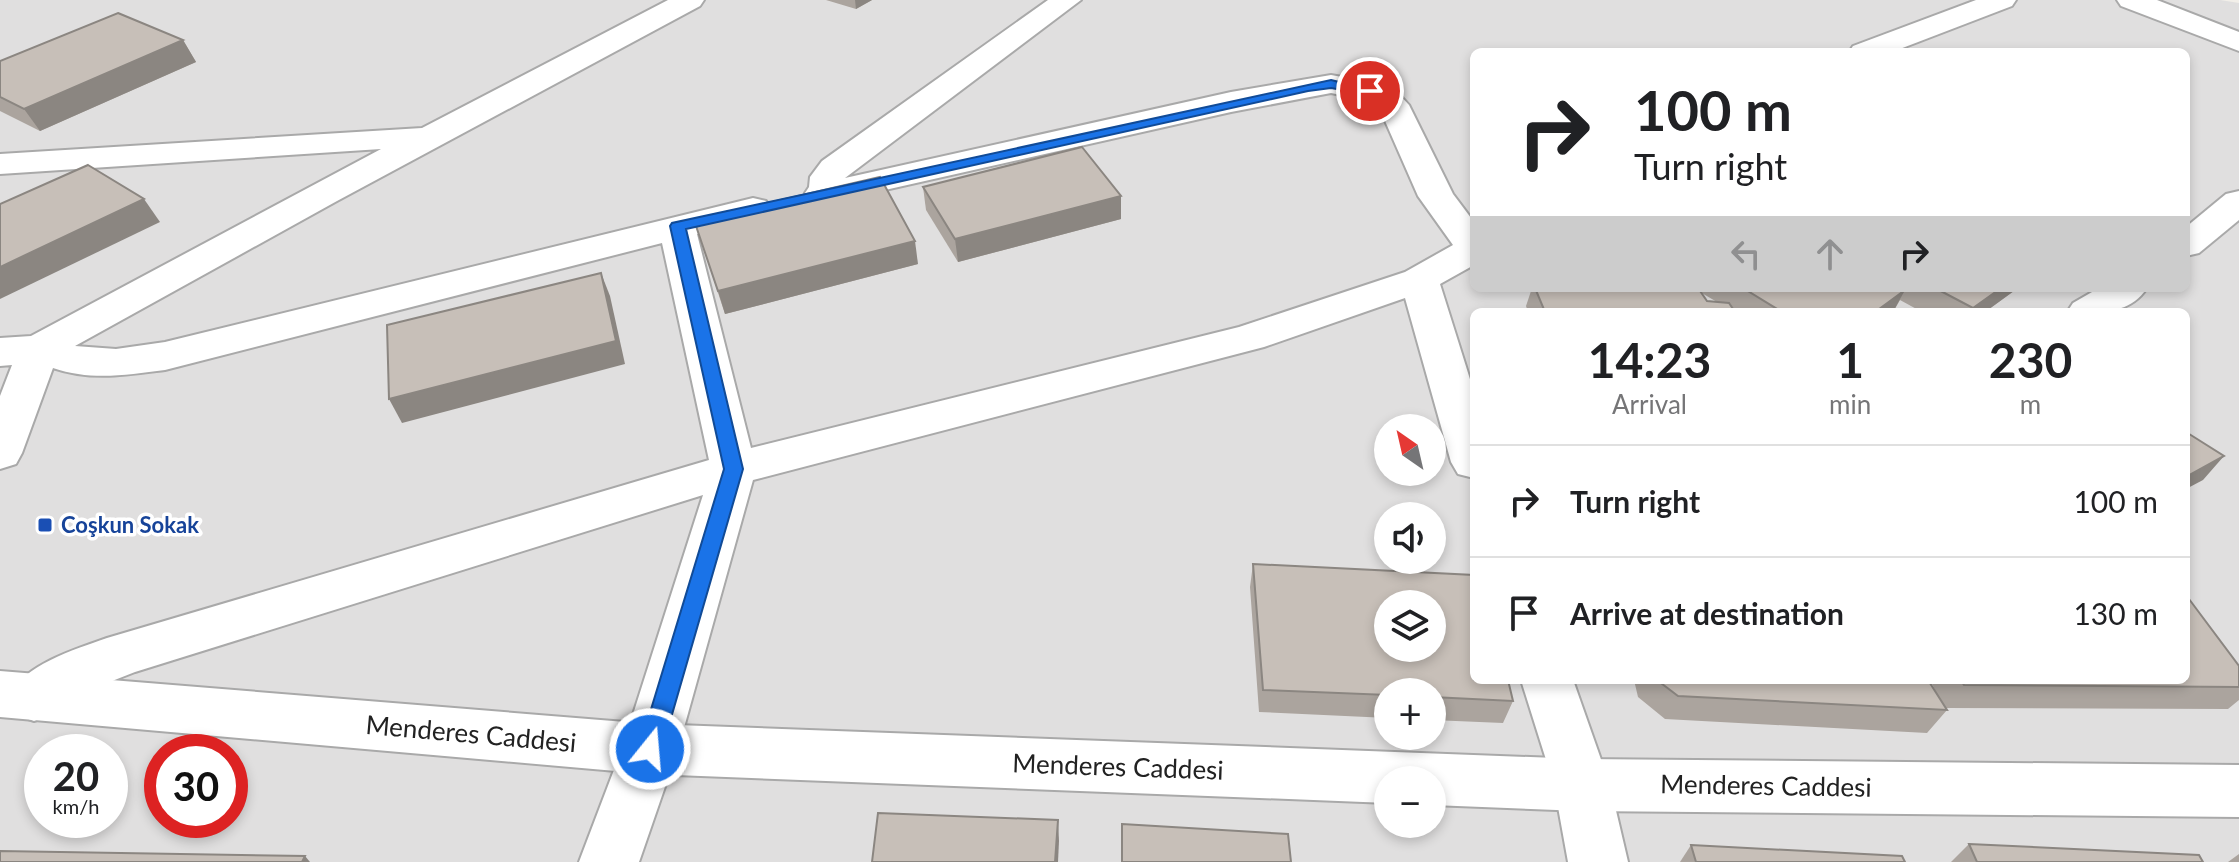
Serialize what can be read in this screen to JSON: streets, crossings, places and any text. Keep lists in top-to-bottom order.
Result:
{
  "streets": {
    "street": ["Menderes Caddesi"]
  },
  "places": {
    "transit": ["Coşkun Sokak"]
  },
  "north": "top left",
  "page": {
    "turn": ["100 m", "Turn right"],
    "eta": [
      "14:23",
      "Arrival",
      "1",
      "min",
      "230",
      "m"
    ],
    "map_buttons": ["+", "−"],
    "list": [
      {
        "name": "Turn right",
        "value": "100 m"
      },
      {
        "name": "Arrive at destination",
        "value": "130 m"
      }
    ],
    "speed": "20 km/h",
    "limit": "30"
  }
}
